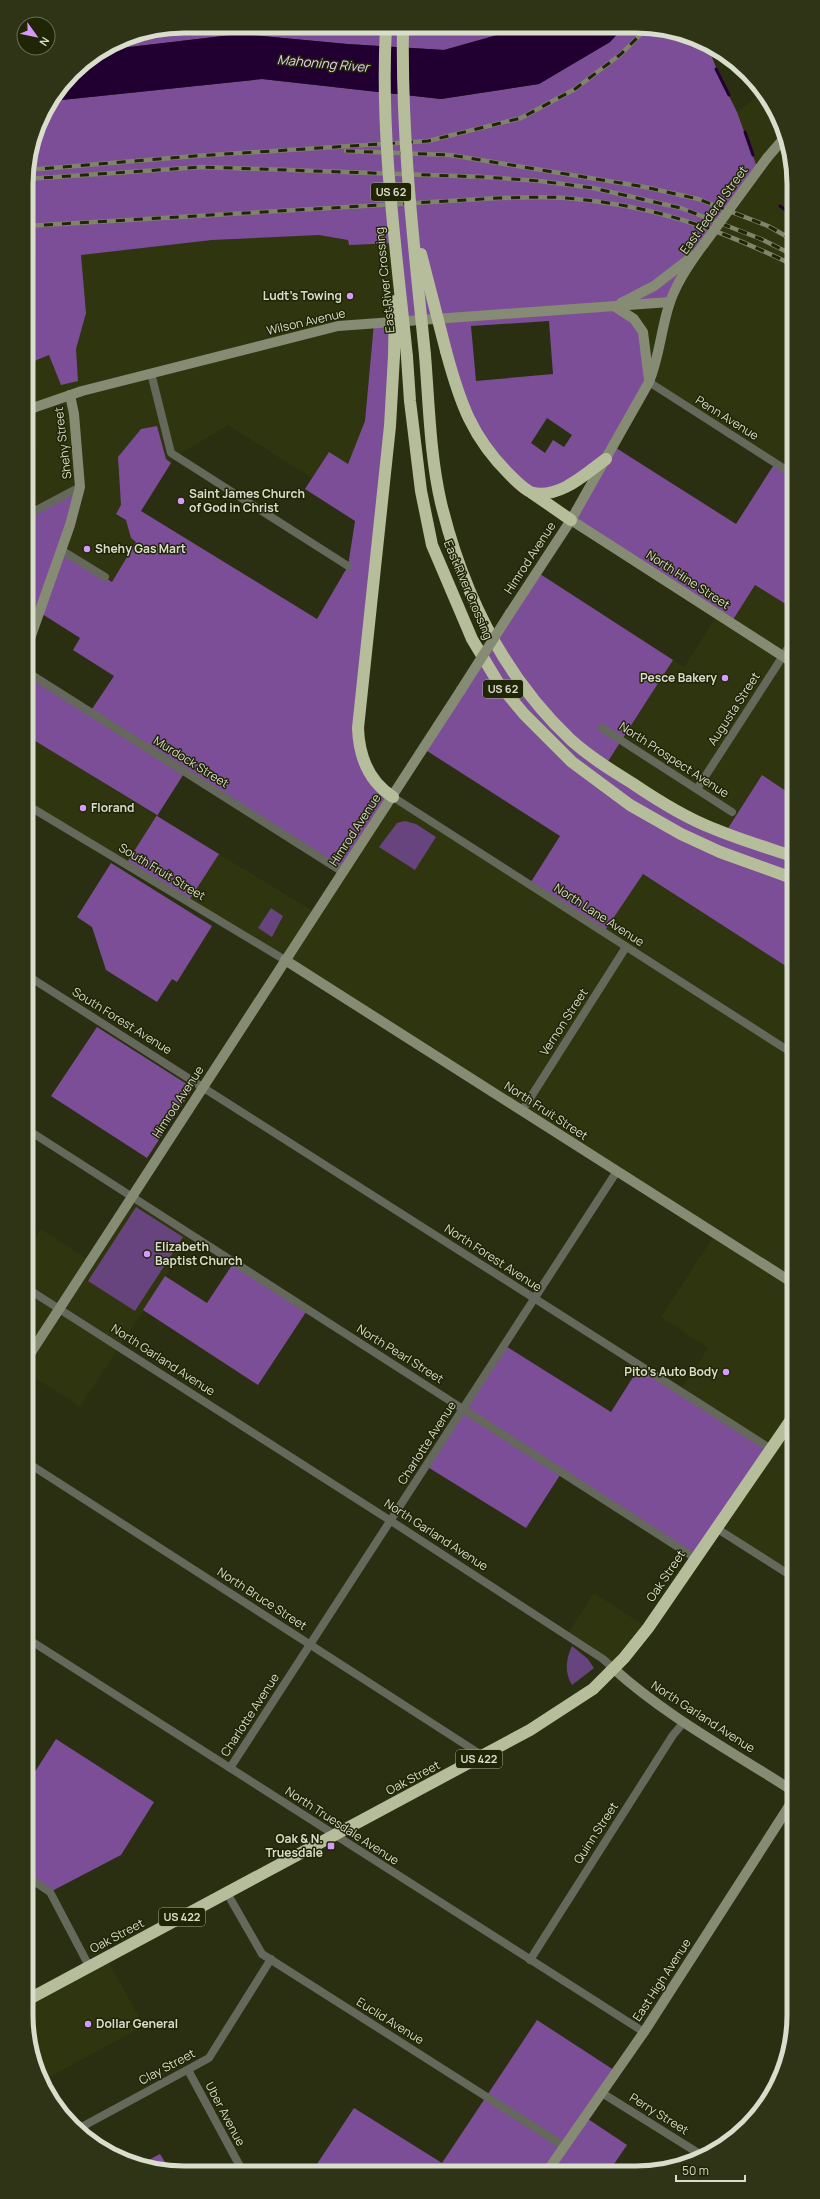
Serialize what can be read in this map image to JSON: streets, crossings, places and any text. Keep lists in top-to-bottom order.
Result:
{
  "streets": {
    "highway": [
      "US 62",
      "East River Crossing",
      "Oak Street",
      "US 422"
    ],
    "main road": [
      "East Federal Street",
      "Wilson Avenue",
      "Shehy Street",
      "Himrod Avenue",
      "North Hine Street",
      "North Fruit Street",
      "North Garland Avenue",
      "East High Avenue"
    ],
    "street": [
      "Penn Avenue",
      "Augusta Street",
      "North Prospect Avenue",
      "Murdock Street",
      "South Fruit Street",
      "North Lane Avenue",
      "South Forest Avenue",
      "Vernon Street",
      "North Forest Avenue",
      "North Pearl Street",
      "Charlotte Avenue",
      "North Bruce Street",
      "North Truesdale Avenue",
      "Quinn Street",
      "Euclid Avenue",
      "Clay Street",
      "Uber Avenue",
      "Perry Street"
    ]
  },
  "crossings": [
    ["East Federal Street", "Wilson Avenue"],
    ["East Federal Street", "Himrod Avenue"],
    ["Wilson Avenue", "Shehy Street"],
    ["Wilson Avenue", "Himrod Avenue"],
    ["Penn Avenue", "Himrod Avenue"],
    ["Himrod Avenue", "North Hine Street"],
    ["Himrod Avenue", "Murdock Street"],
    ["Himrod Avenue", "South Fruit Street"],
    ["Himrod Avenue", "North Lane Avenue"],
    ["Himrod Avenue", "South Forest Avenue"],
    ["Himrod Avenue", "North Fruit Street"],
    ["Himrod Avenue", "North Forest Avenue"],
    ["Himrod Avenue", "North Pearl Street"],
    ["Himrod Avenue", "North Garland Avenue"],
    ["North Hine Street", "Augusta Street"],
    ["Augusta Street", "North Prospect Avenue"],
    ["South Fruit Street", "North Fruit Street"],
    ["North Lane Avenue", "Vernon Street"],
    ["South Forest Avenue", "North Forest Avenue"],
    ["Vernon Street", "North Fruit Street"],
    ["North Fruit Street", "Charlotte Avenue"],
    ["North Forest Avenue", "Charlotte Avenue"],
    ["North Forest Avenue", "Oak Street"],
    ["North Pearl Street", "Charlotte Avenue"],
    ["North Pearl Street", "Oak Street"],
    ["North Garland Avenue", "Charlotte Avenue"],
    ["North Garland Avenue", "Oak Street"],
    ["North Garland Avenue", "Quinn Street"],
    ["Charlotte Avenue", "North Bruce Street"],
    ["Charlotte Avenue", "North Truesdale Avenue"],
    ["Oak Street", "North Bruce Street"],
    ["Oak Street", "North Truesdale Avenue"],
    ["Oak Street", "Euclid Avenue"],
    ["North Truesdale Avenue", "Quinn Street"],
    ["North Truesdale Avenue", "East High Avenue"],
    ["East High Avenue", "Euclid Avenue"],
    ["East High Avenue", "Perry Street"],
    ["Euclid Avenue", "Clay Street"],
    ["Clay Street", "Uber Avenue"]
  ],
  "water": ["Mahoning River"],
  "places": {
    "other": [
      "Ludt's Towing",
      "Saint James Church of God in Christ",
      "Shehy Gas Mart",
      "Pesce Bakery",
      "Florand",
      "Elizabeth Baptist Church",
      "Pito's Auto Body",
      "Dollar General"
    ],
    "transit": ["Oak & N. Truesdale"]
  },
  "scale_bar": "50 m",
  "north": "bottom right"
}
